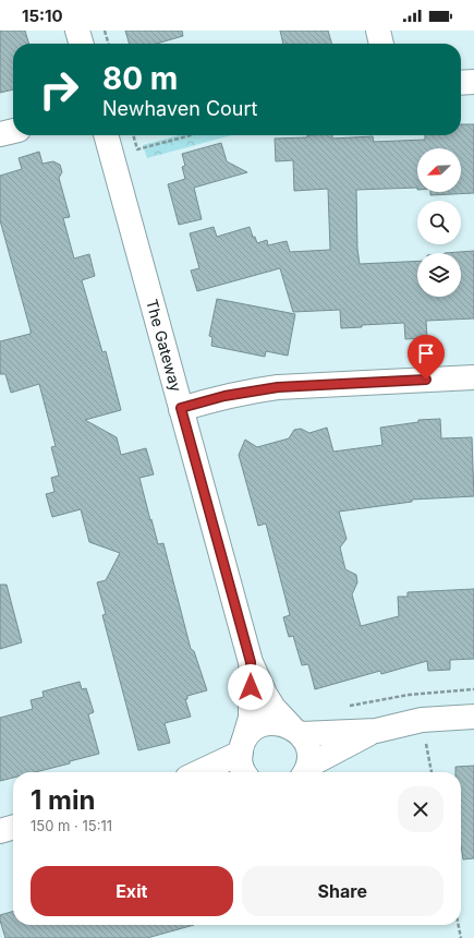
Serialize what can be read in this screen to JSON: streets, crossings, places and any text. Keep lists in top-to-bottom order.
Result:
{
  "streets": {
    "street": ["The Gateway"]
  },
  "north": "bottom left",
  "page": {
    "status": "15:10",
    "turn": ["80 m", "Newhaven Court"],
    "heading": ["1 min", "150 m · 15:11"],
    "buttons": ["Exit", "Share"]
  }
}
